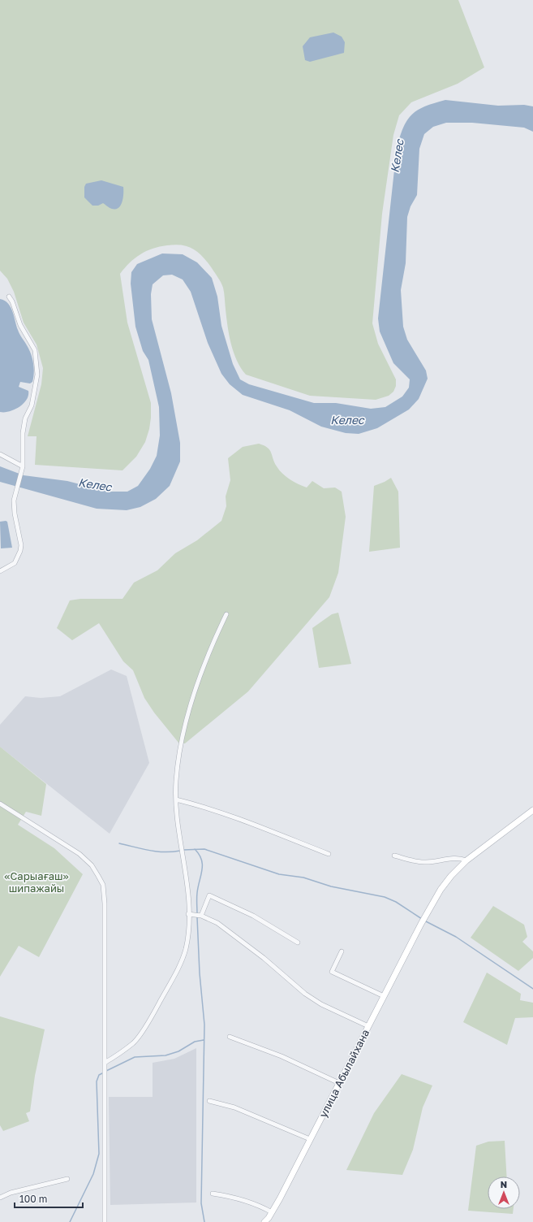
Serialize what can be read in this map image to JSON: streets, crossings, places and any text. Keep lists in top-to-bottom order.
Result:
{
  "streets": {
    "main road": ["улица Абылайхана"]
  },
  "water": ["Келес"],
  "parks": ["«Сарыағаш» шипажайы"],
  "scale_bar": "100 m",
  "north": "top"
}
